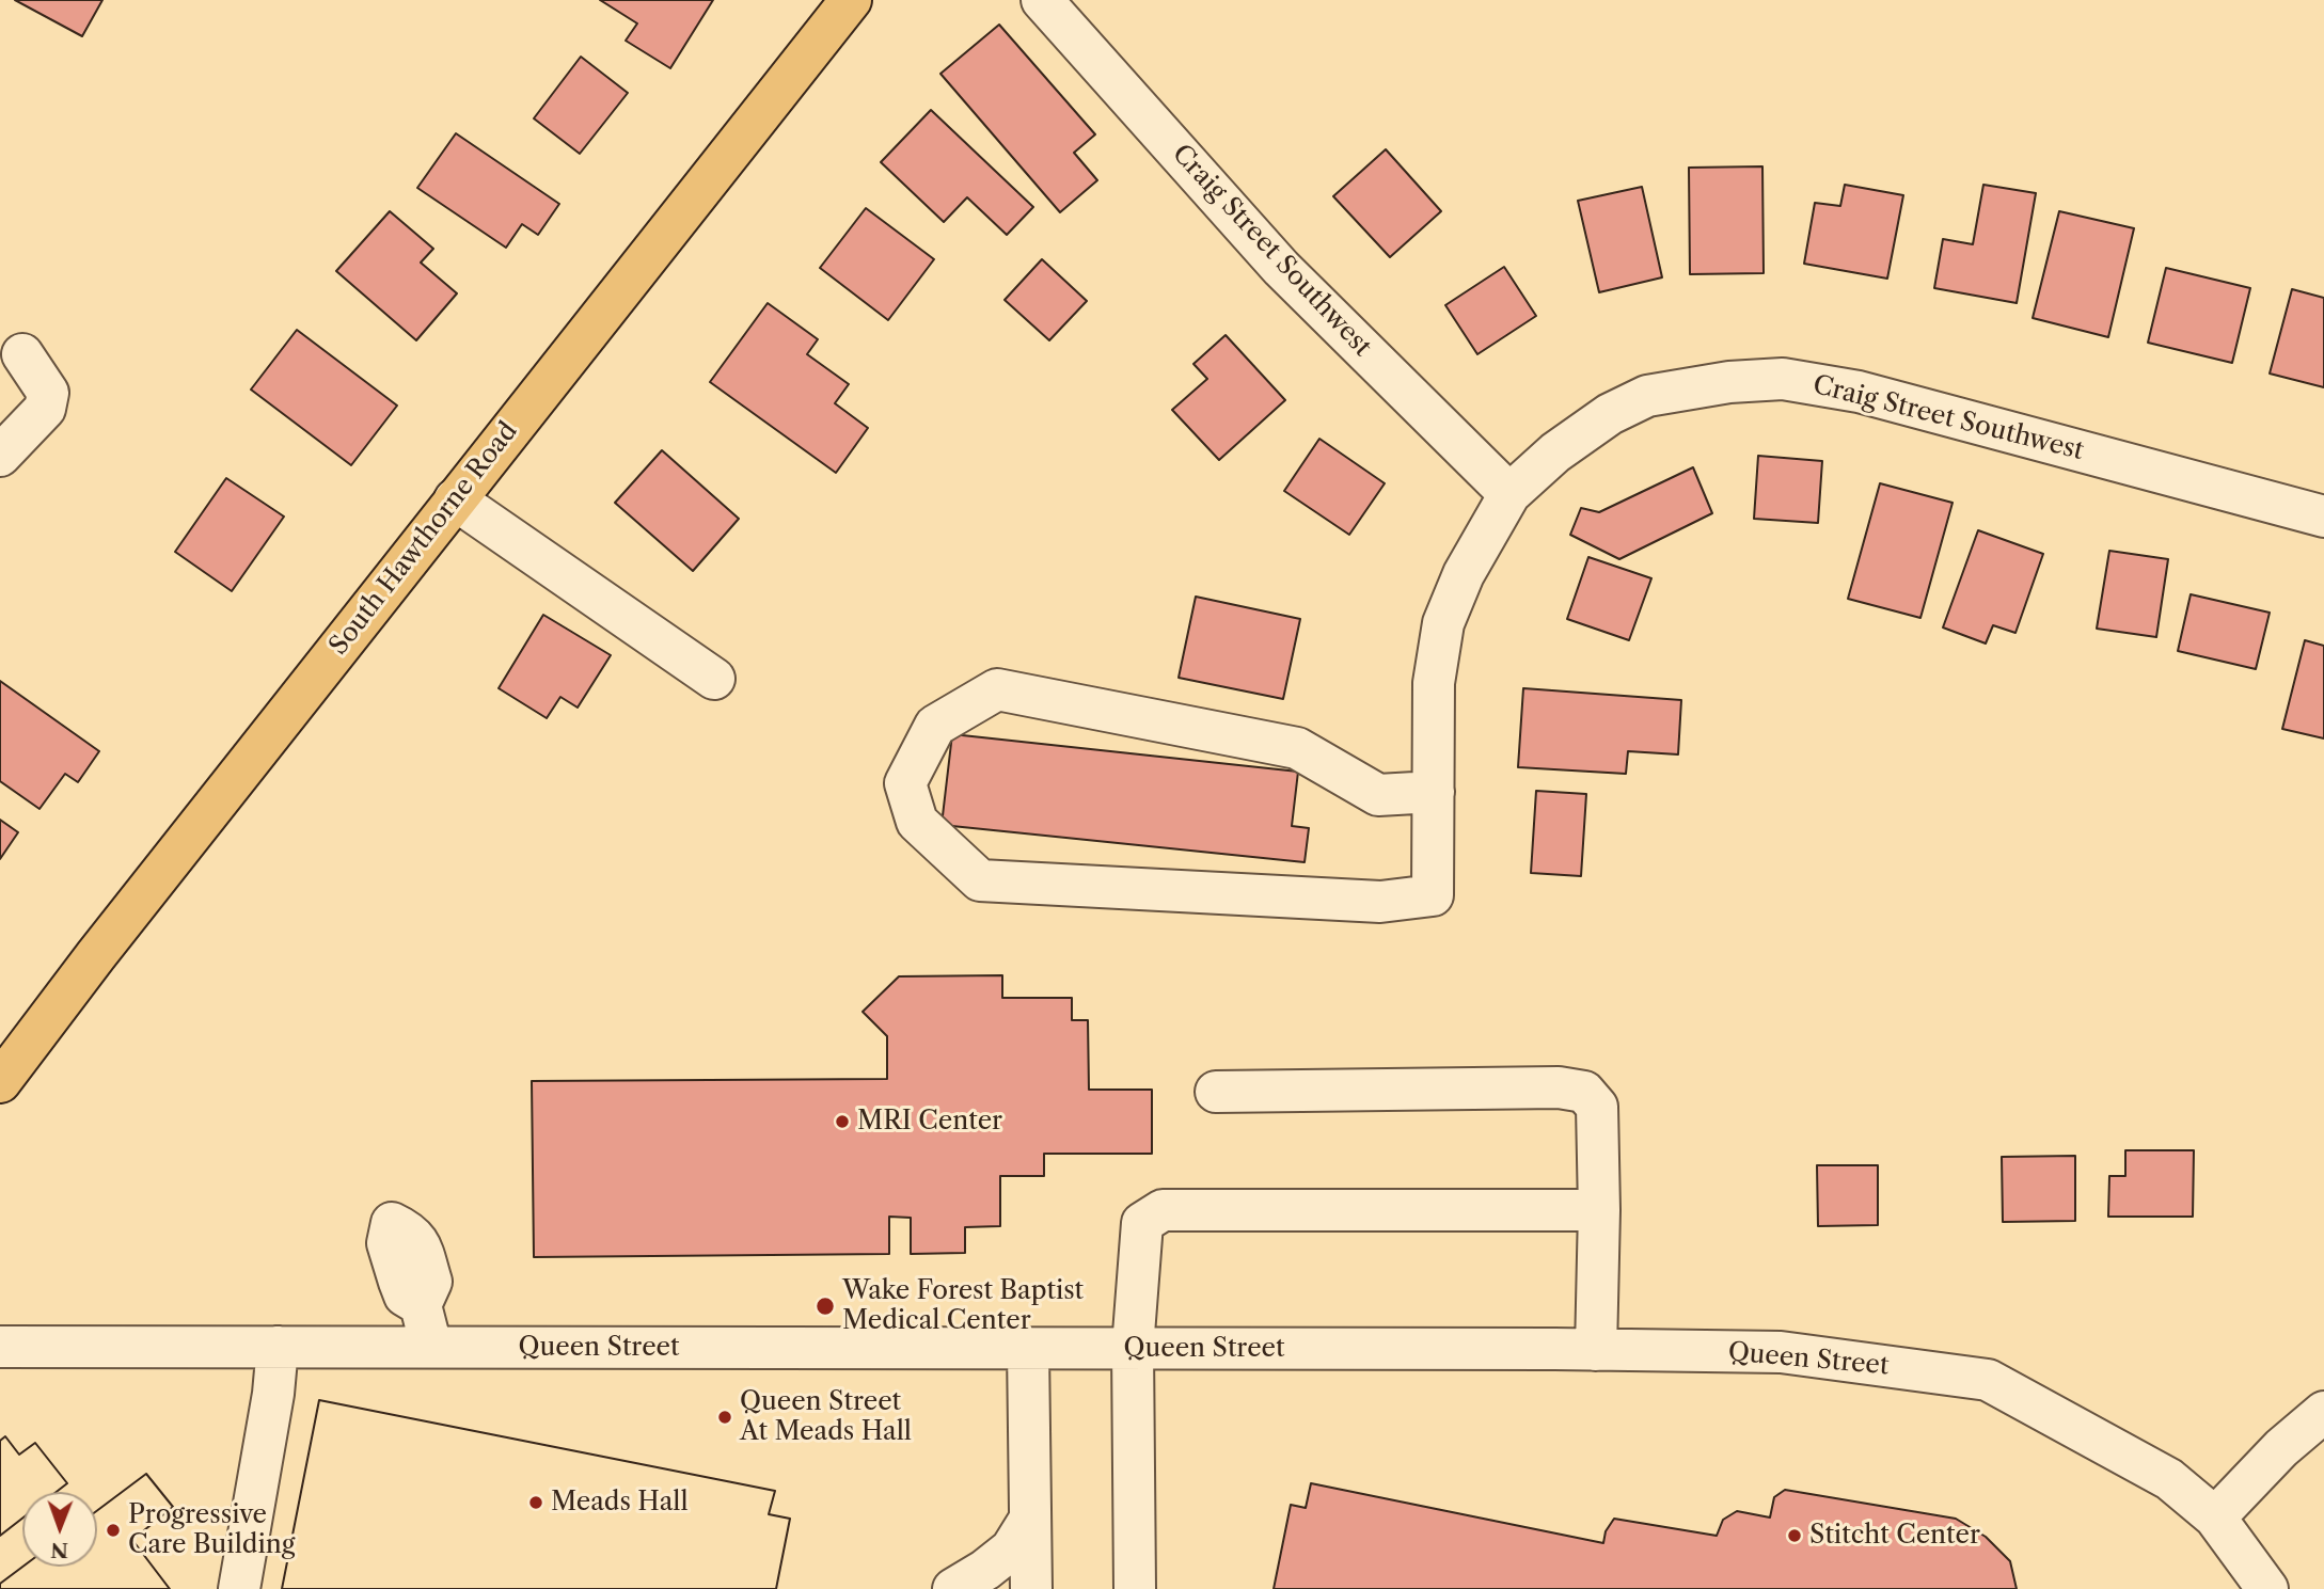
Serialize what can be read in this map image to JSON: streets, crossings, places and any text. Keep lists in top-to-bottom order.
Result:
{
  "streets": {
    "main road": ["South Hawthorne Road"],
    "street": ["Craig Street Southwest", "Queen Street"]
  },
  "places": [
    "MRI Center",
    "Wake Forest Baptist Medical Center",
    "Queen Street At Meads Hall",
    "Meads Hall",
    "Progressive Care Building",
    "Stitcht Center"
  ],
  "north": "bottom"
}
